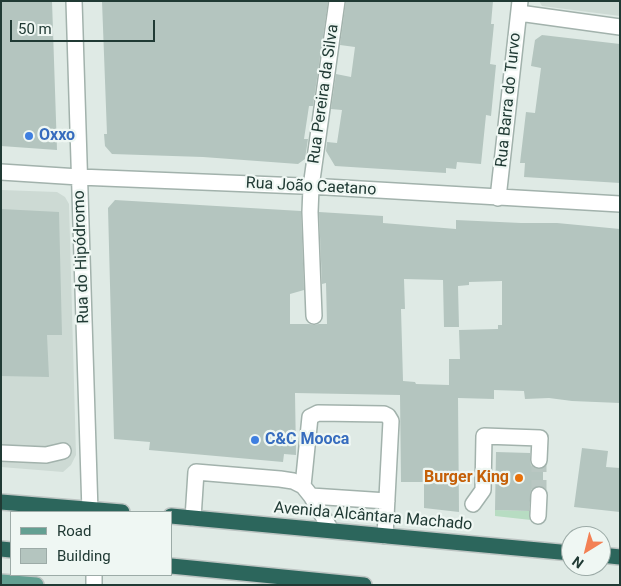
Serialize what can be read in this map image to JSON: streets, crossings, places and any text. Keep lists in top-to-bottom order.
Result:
{
  "streets": {
    "highway": ["Avenida Alcântara Machado"],
    "street": [
      "Rua Pereira da Silva",
      "Rua Barra do Turvo",
      "Rua João Caetano",
      "Rua do Hipódromo"
    ]
  },
  "crossings": [
    ["Rua Pereira da Silva", "Rua João Caetano"],
    ["Rua Barra do Turvo", "Rua João Caetano"],
    ["Rua João Caetano", "Rua do Hipódromo"]
  ],
  "places": ["Oxxo", "C&C Mooca", "Burger King"],
  "legend": ["Road", "Building"],
  "scale_bar": "50 m",
  "north": "bottom left"
}
